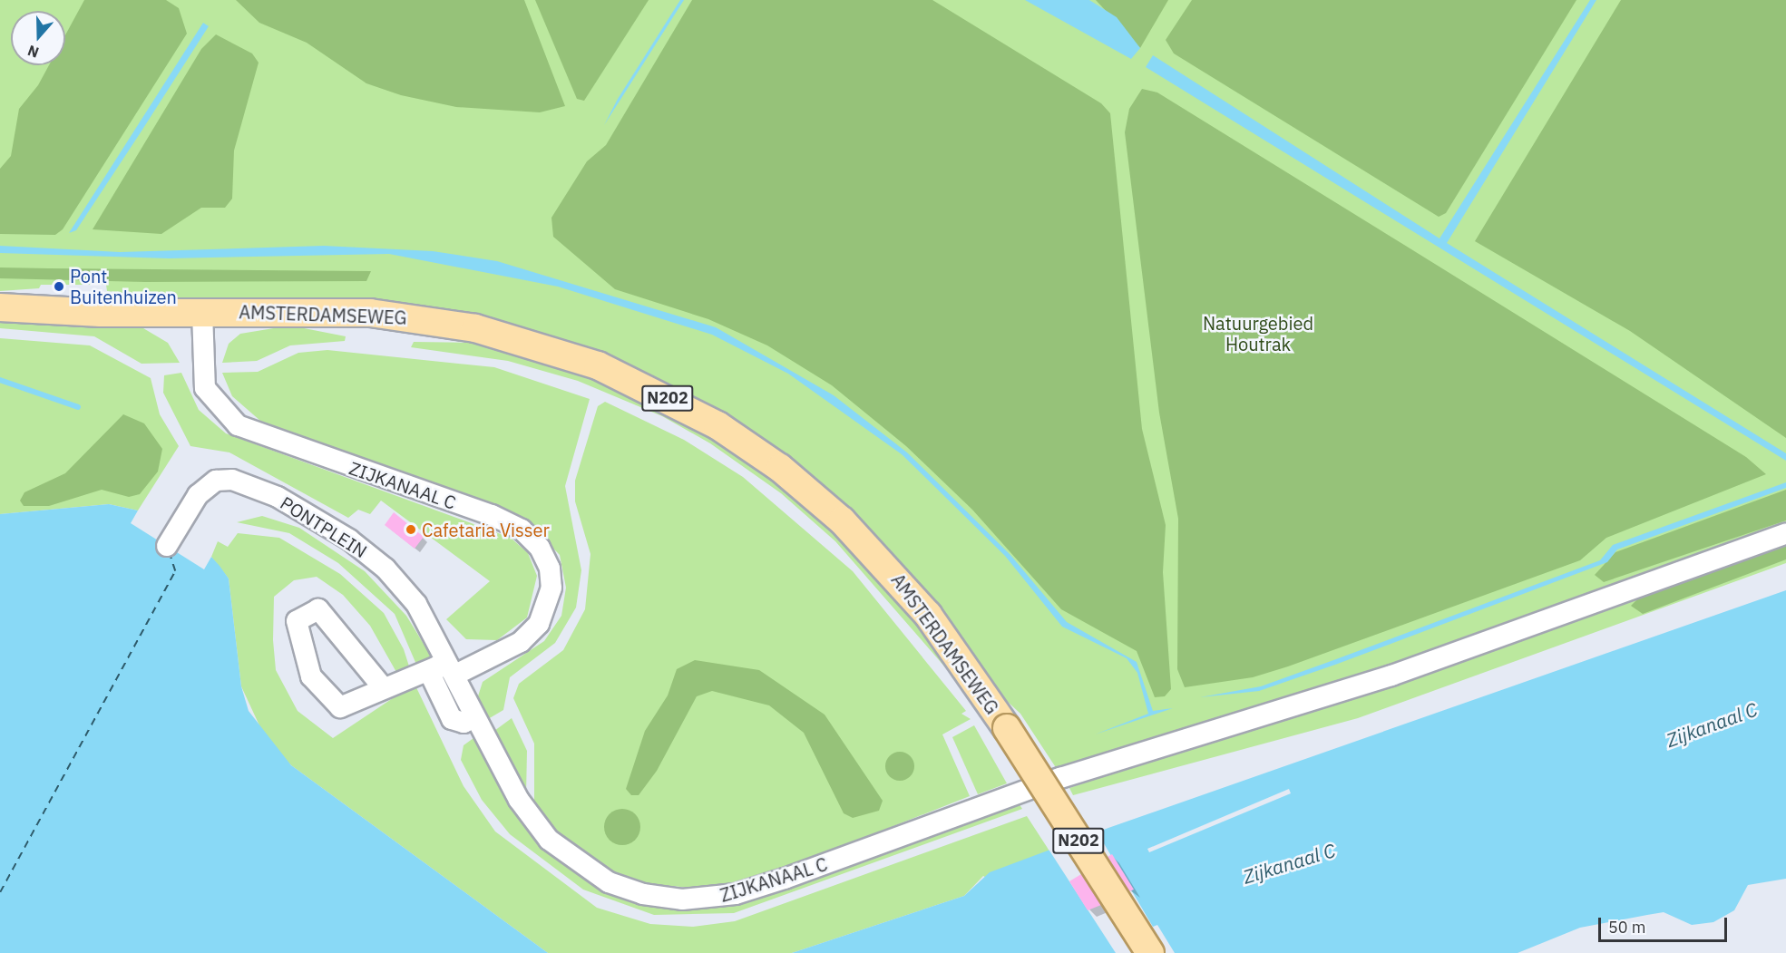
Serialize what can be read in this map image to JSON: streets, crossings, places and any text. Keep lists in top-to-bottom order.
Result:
{
  "streets": {
    "main road": ["AMSTERDAMSEWEG", "N202"],
    "street": ["ZIJKANAAL C", "PONTPLEIN"]
  },
  "crossings": [
    ["AMSTERDAMSEWEG", "N202"],
    ["AMSTERDAMSEWEG", "ZIJKANAAL C"],
    ["N202", "ZIJKANAAL C"],
    ["ZIJKANAAL C", "PONTPLEIN"]
  ],
  "water": ["Zijkanaal C"],
  "parks": ["Natuurgebied Houtrak"],
  "places": ["Pont Buitenhuizen", "Cafetaria Visser"],
  "scale_bar": "50 m",
  "north": "bottom"
}
